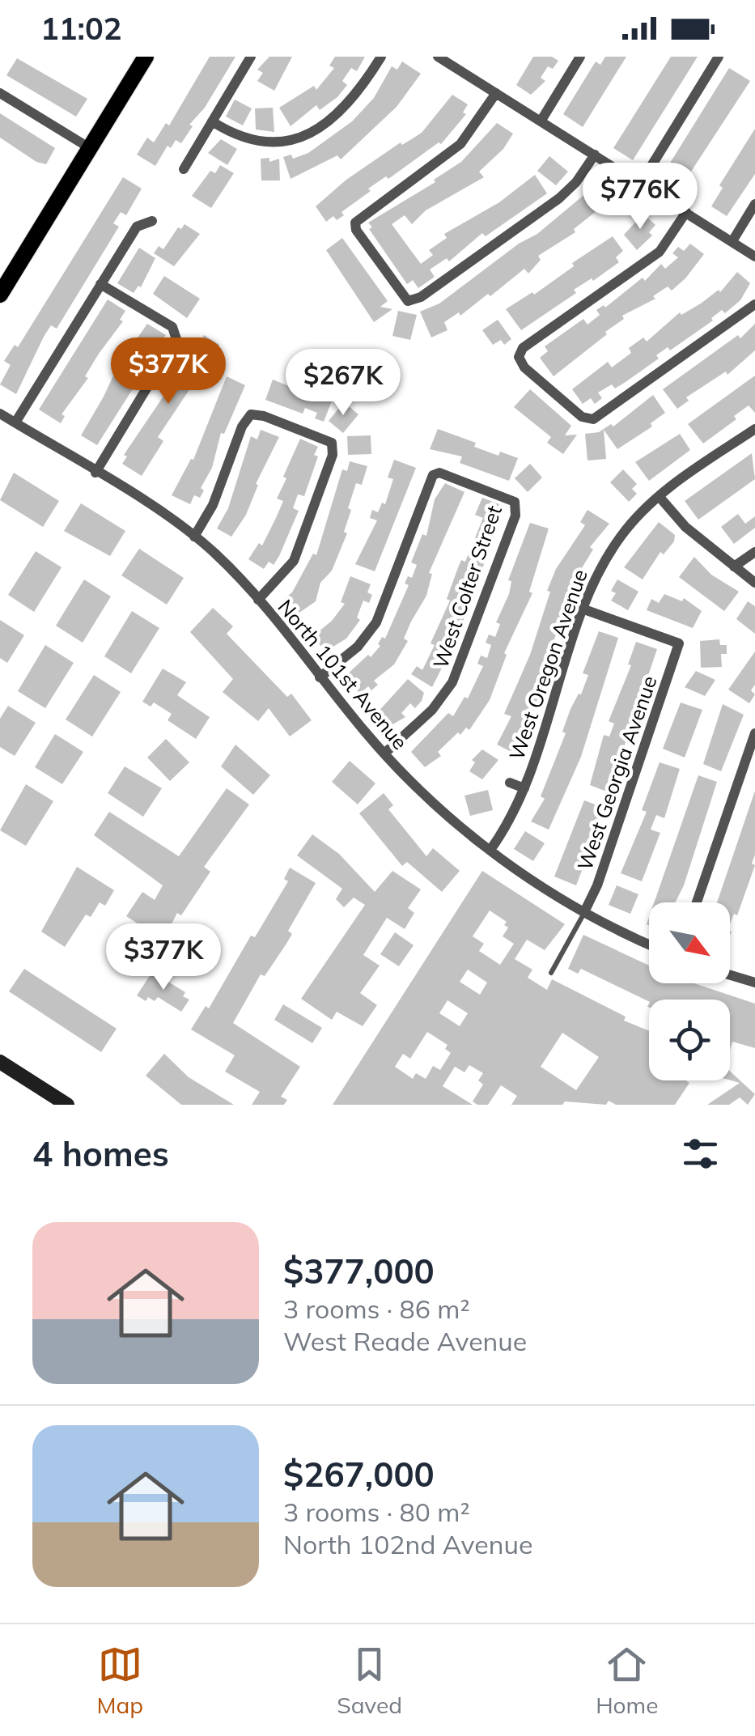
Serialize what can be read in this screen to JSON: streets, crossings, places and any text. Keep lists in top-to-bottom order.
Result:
{
  "streets": {
    "street": [
      "West Colter Street",
      "West Oregon Avenue",
      "North 101st Avenue",
      "West Georgia Avenue"
    ]
  },
  "crossings": [
    ["West Colter Street", "North 101st Avenue"],
    ["West Oregon Avenue", "North 101st Avenue"],
    ["West Oregon Avenue", "West Georgia Avenue"],
    ["North 101st Avenue", "West Georgia Avenue"]
  ],
  "north": "bottom right",
  "page": {
    "status": "11:02",
    "price": [
      "$776K",
      "$377K",
      "$267K",
      "$377K"
    ],
    "heading": "4 homes",
    "list": [
      {
        "name": "$377,000",
        "note": "3 rooms · 86 m² · West Reade Avenue"
      },
      {
        "name": "$267,000",
        "note": "3 rooms · 80 m² · North 102nd Avenue"
      }
    ],
    "tabs": ["Map", "Saved", "Home"]
  }
}
